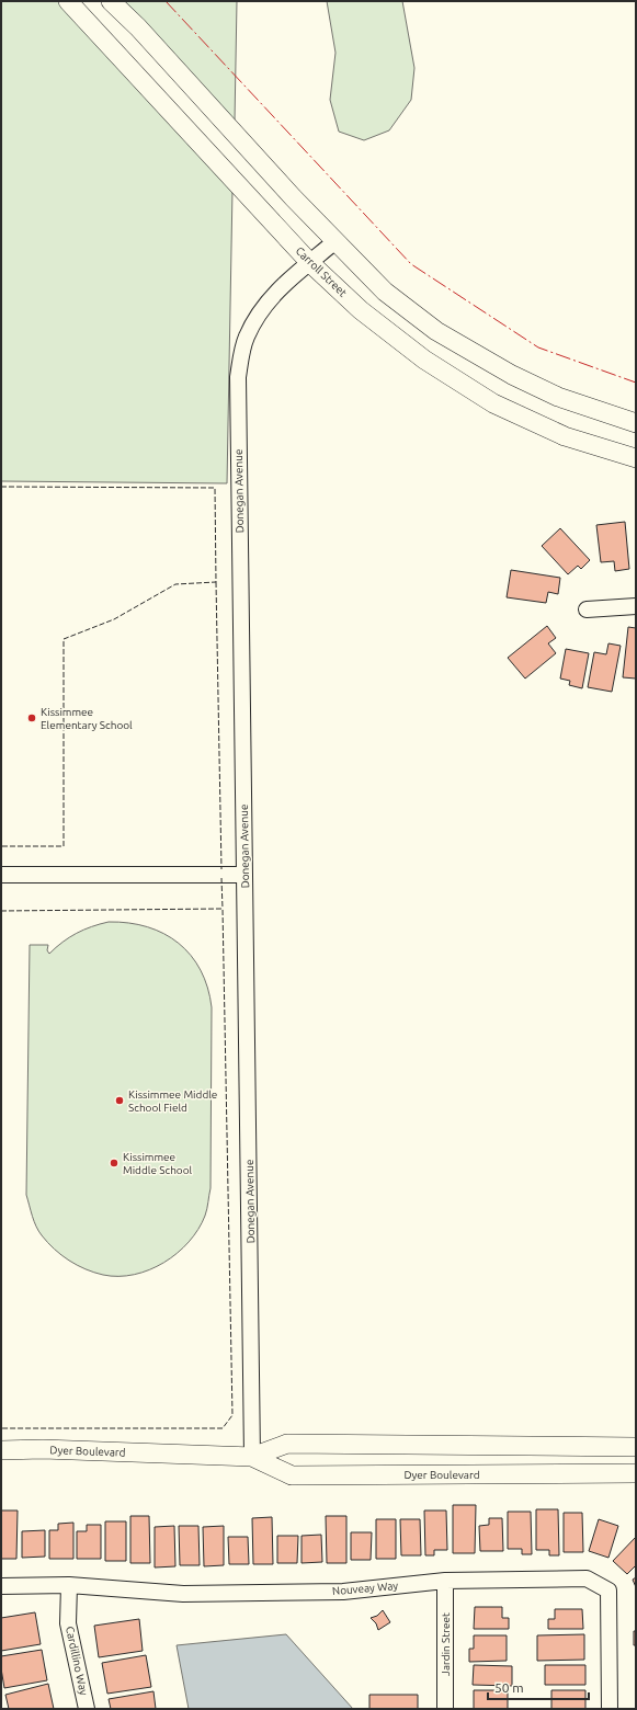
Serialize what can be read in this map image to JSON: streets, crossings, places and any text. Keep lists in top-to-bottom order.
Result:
{
  "streets": {
    "main road": ["Carroll Street", "Dyer Boulevard"],
    "street": [
      "Donegan Avenue",
      "Nouveay Way",
      "Jardin Street",
      "Cardillino Way"
    ]
  },
  "crossings": [
    ["Carroll Street", "Donegan Avenue"],
    ["Donegan Avenue", "Dyer Boulevard"],
    ["Nouveay Way", "Jardin Street"],
    ["Nouveay Way", "Cardillino Way"]
  ],
  "places": ["Kissimmee Elementary School", "Kissimmee Middle School Field", "Kissimmee Middle School"],
  "scale_bar": "50 m"
}
